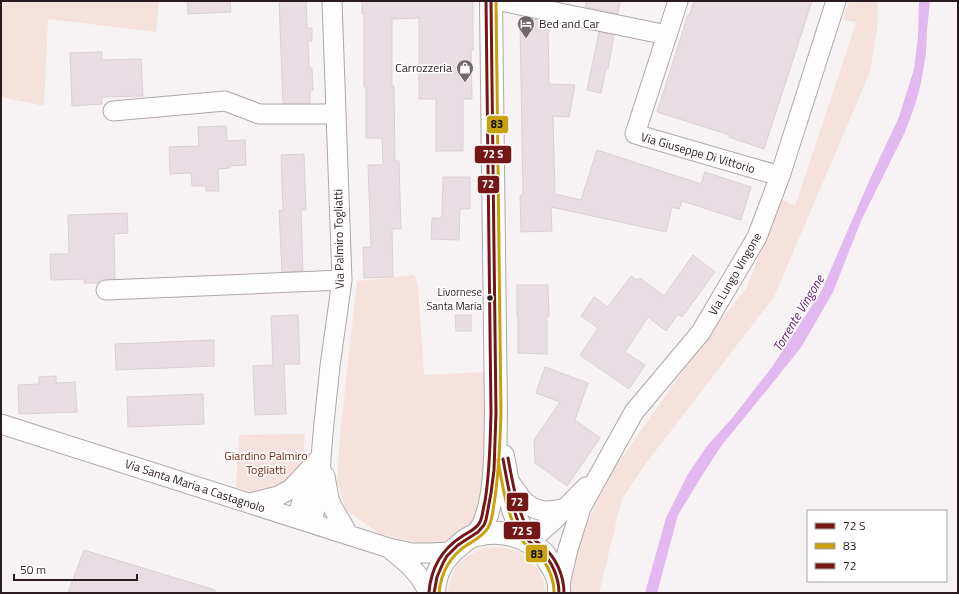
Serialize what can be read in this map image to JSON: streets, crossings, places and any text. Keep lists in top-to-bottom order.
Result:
{
  "streets": {
    "street": [
      "Via Giuseppe Di Vittorio",
      "Via Palmiro Togliatti",
      "Via Lungo Vingone",
      "Via Santa Maria a Castagnolo"
    ]
  },
  "crossings": [
    ["Via Giuseppe Di Vittorio", "Via Lungo Vingone"],
    ["Via Palmiro Togliatti", "Via Santa Maria a Castagnolo"]
  ],
  "water": ["Torrente Vingone"],
  "parks": ["Giardino Palmiro Togliatti"],
  "places": {
    "hotel": ["Bed and Car"],
    "shop": ["Carrozzeria"],
    "other": ["Livornese Santa Maria"]
  },
  "lines": ["transit line 83", "transit line 72"],
  "legend": ["72 S", "83", "72"],
  "scale_bar": "50 m"
}
